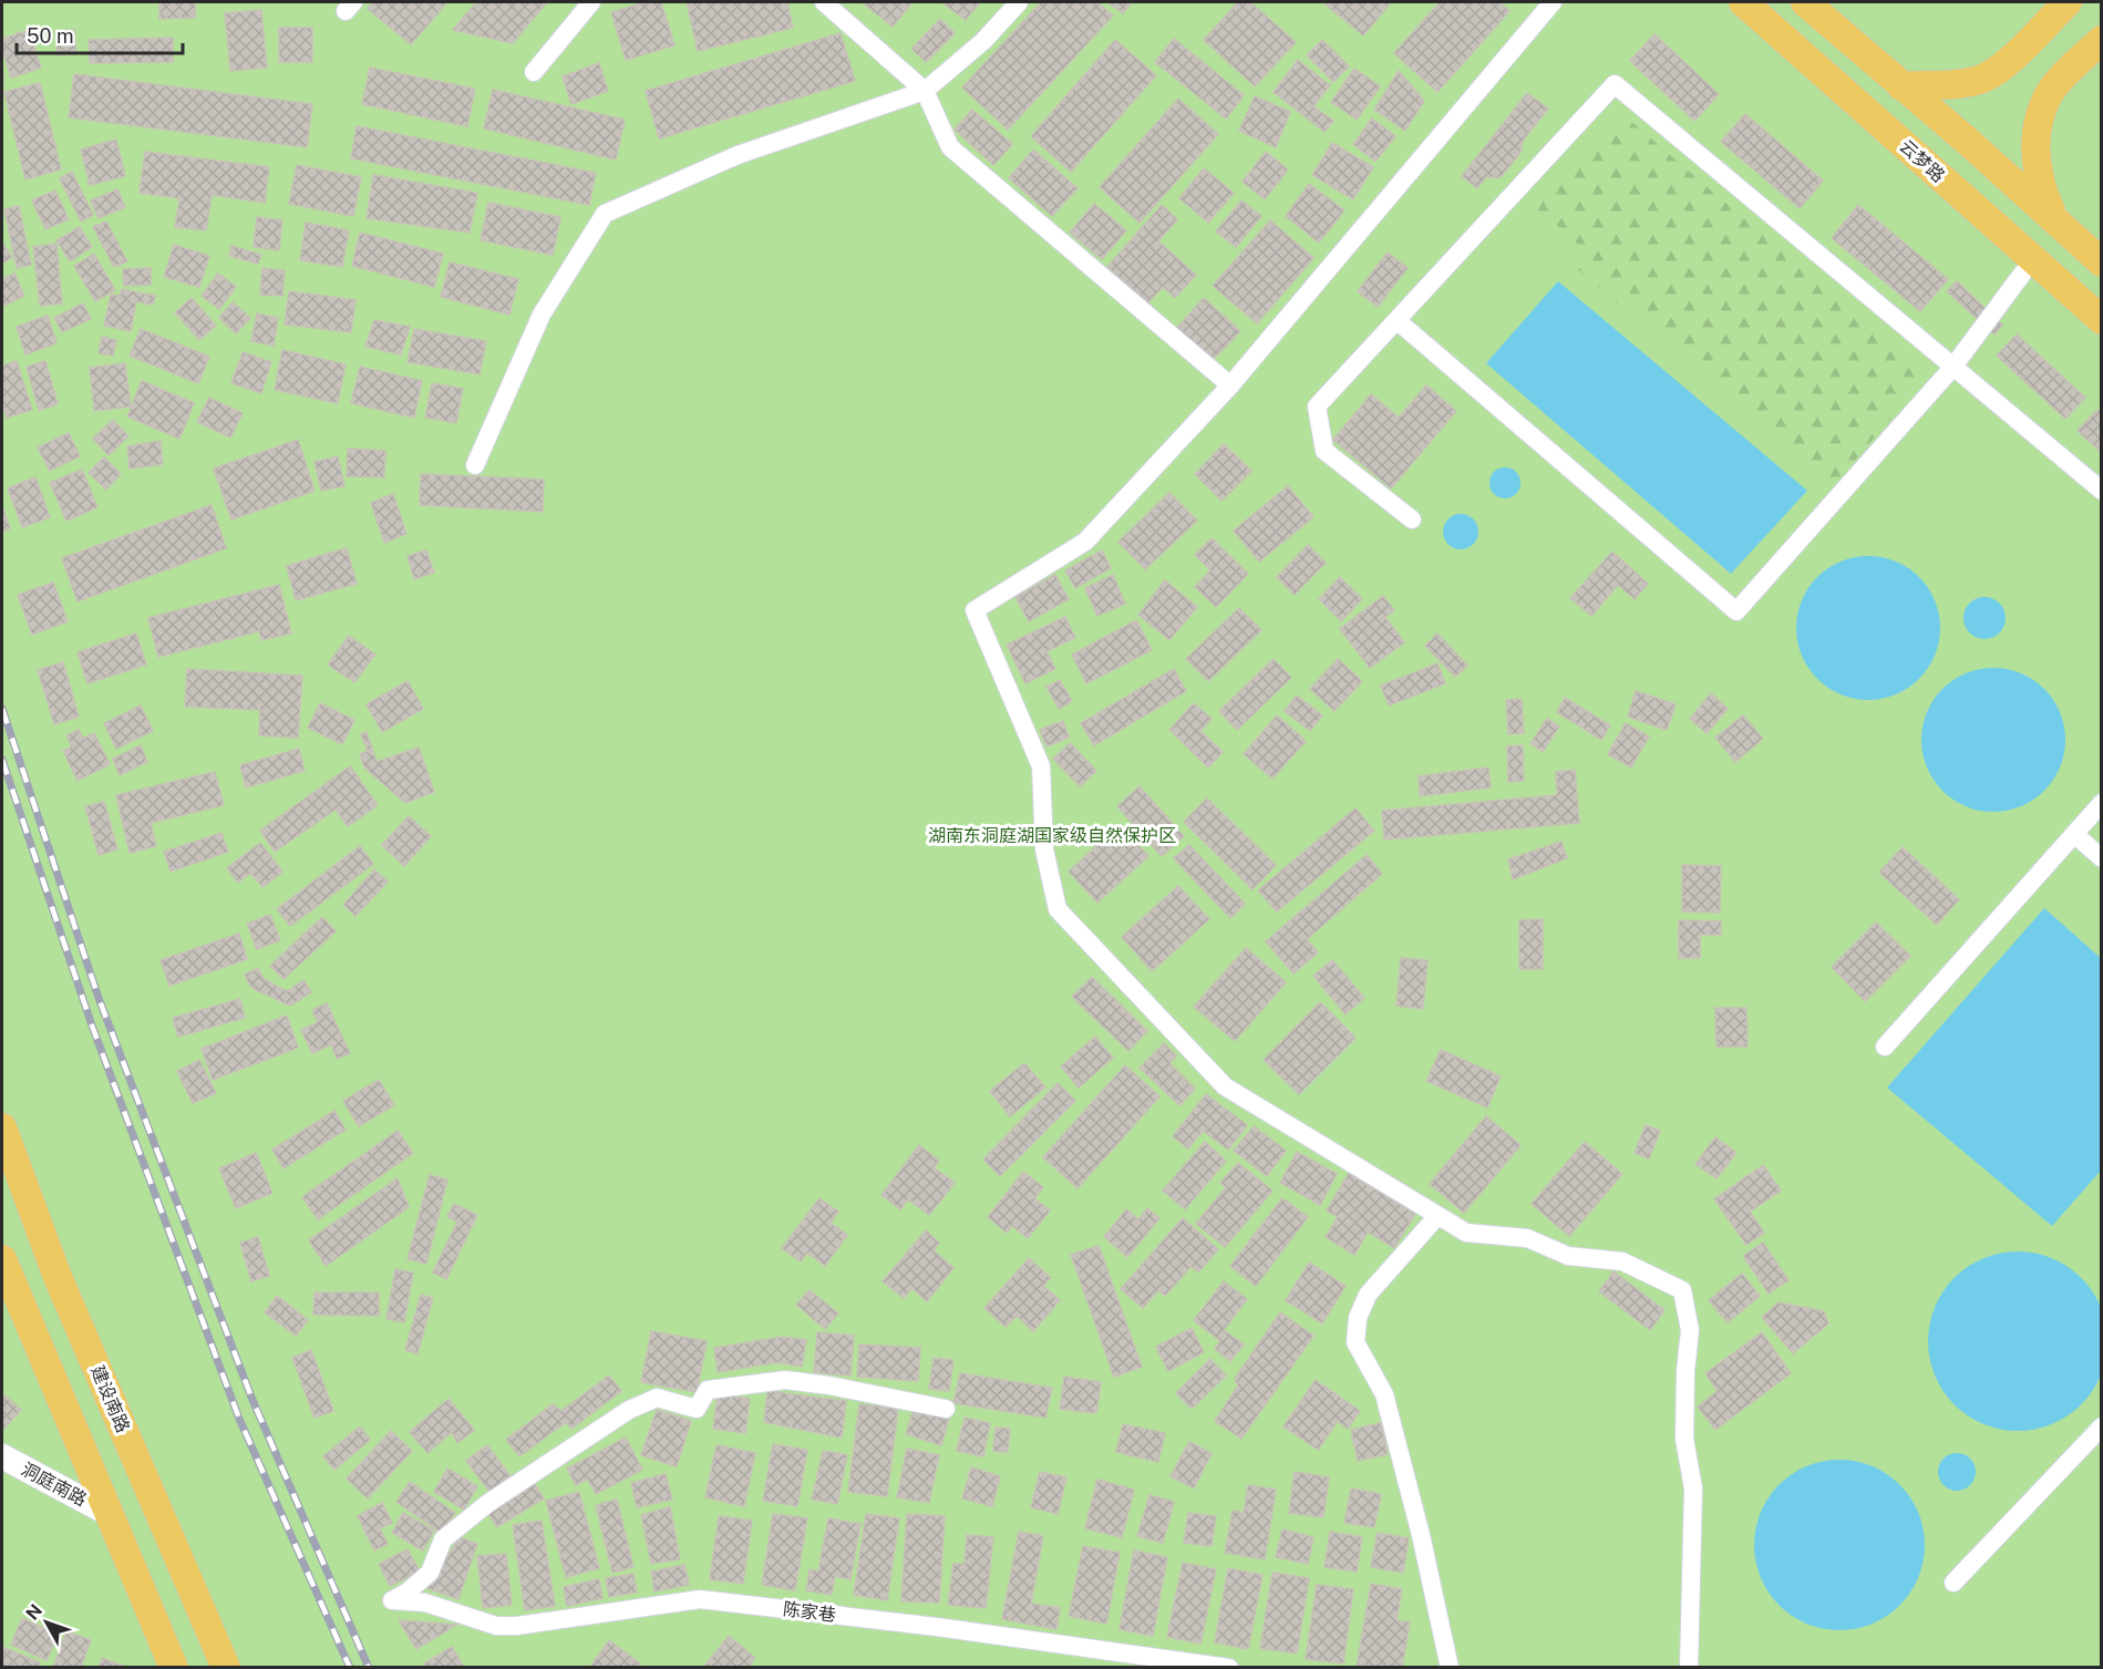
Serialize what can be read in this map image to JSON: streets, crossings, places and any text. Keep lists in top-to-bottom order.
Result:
{
  "streets": {
    "main road": ["云梦路", "建设南路", "洞庭南路"],
    "street": ["陈家巷"]
  },
  "parks": ["湖南东洞庭湖国家级自然保护区"],
  "scale_bar": "50 m",
  "north": "top left"
}
